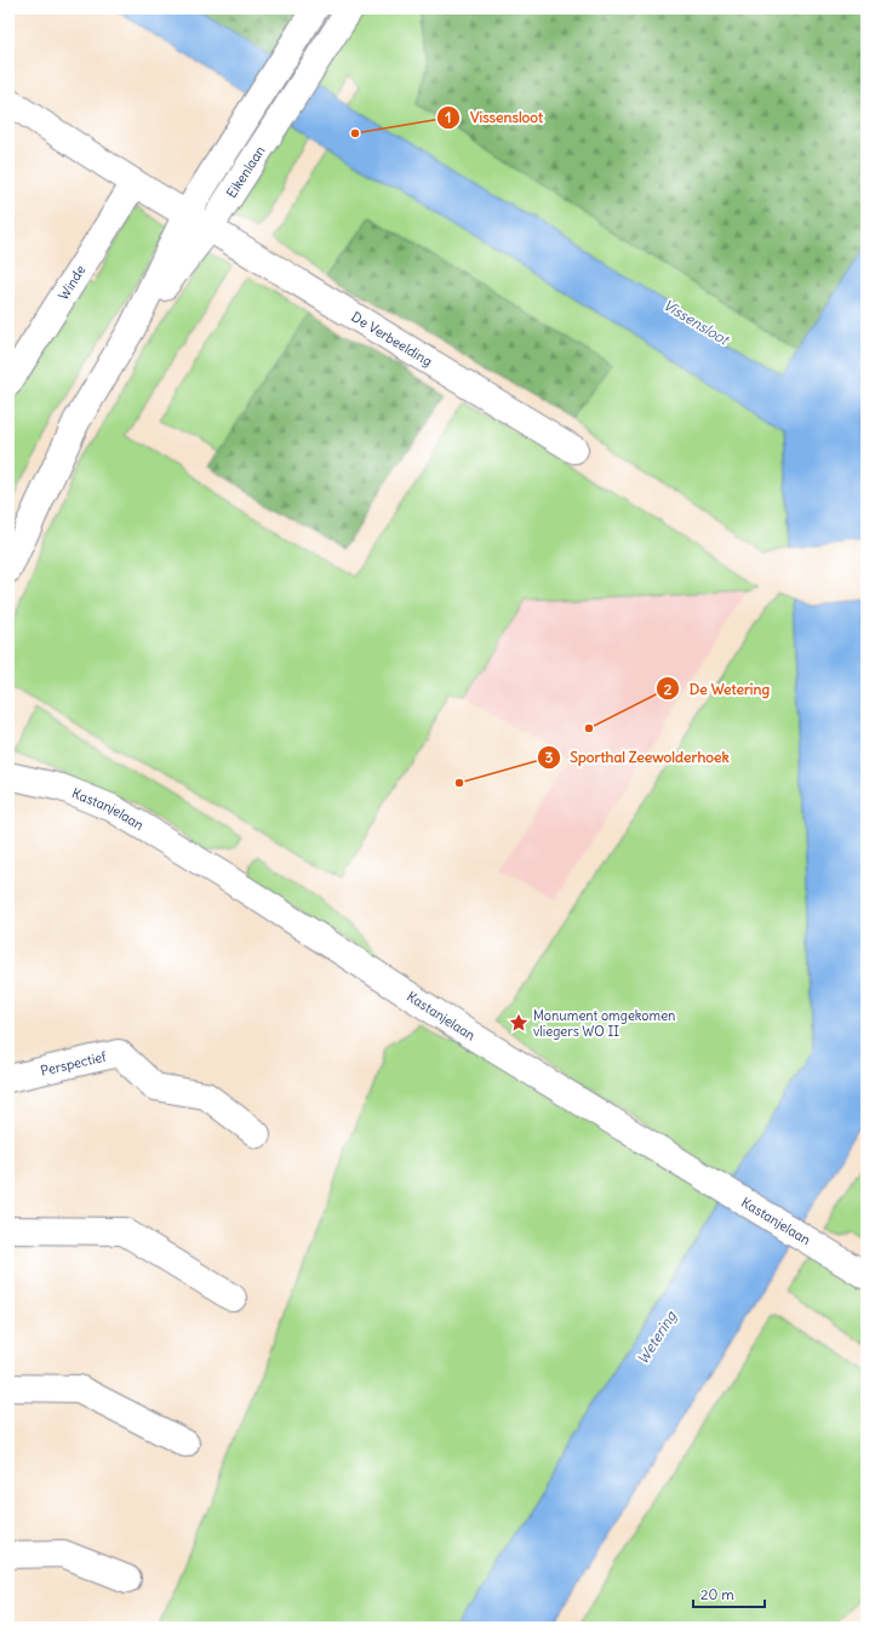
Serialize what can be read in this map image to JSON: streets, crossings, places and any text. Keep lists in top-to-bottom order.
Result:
{
  "streets": {
    "street": [
      "Eikenlaan",
      "Winde",
      "De Verbeelding",
      "Kastanjelaan",
      "Perspectief"
    ]
  },
  "crossings": [
    ["Eikenlaan", "De Verbeelding"]
  ],
  "water": ["Vissensloot", "Wetering"],
  "places": {
    "other": ["Vissensloot", "De Wetering", "Sporthal Zeewolderhoek"],
    "place": ["Monument omgekomen vliegers WO II"]
  },
  "scale_bar": "20 m"
}
